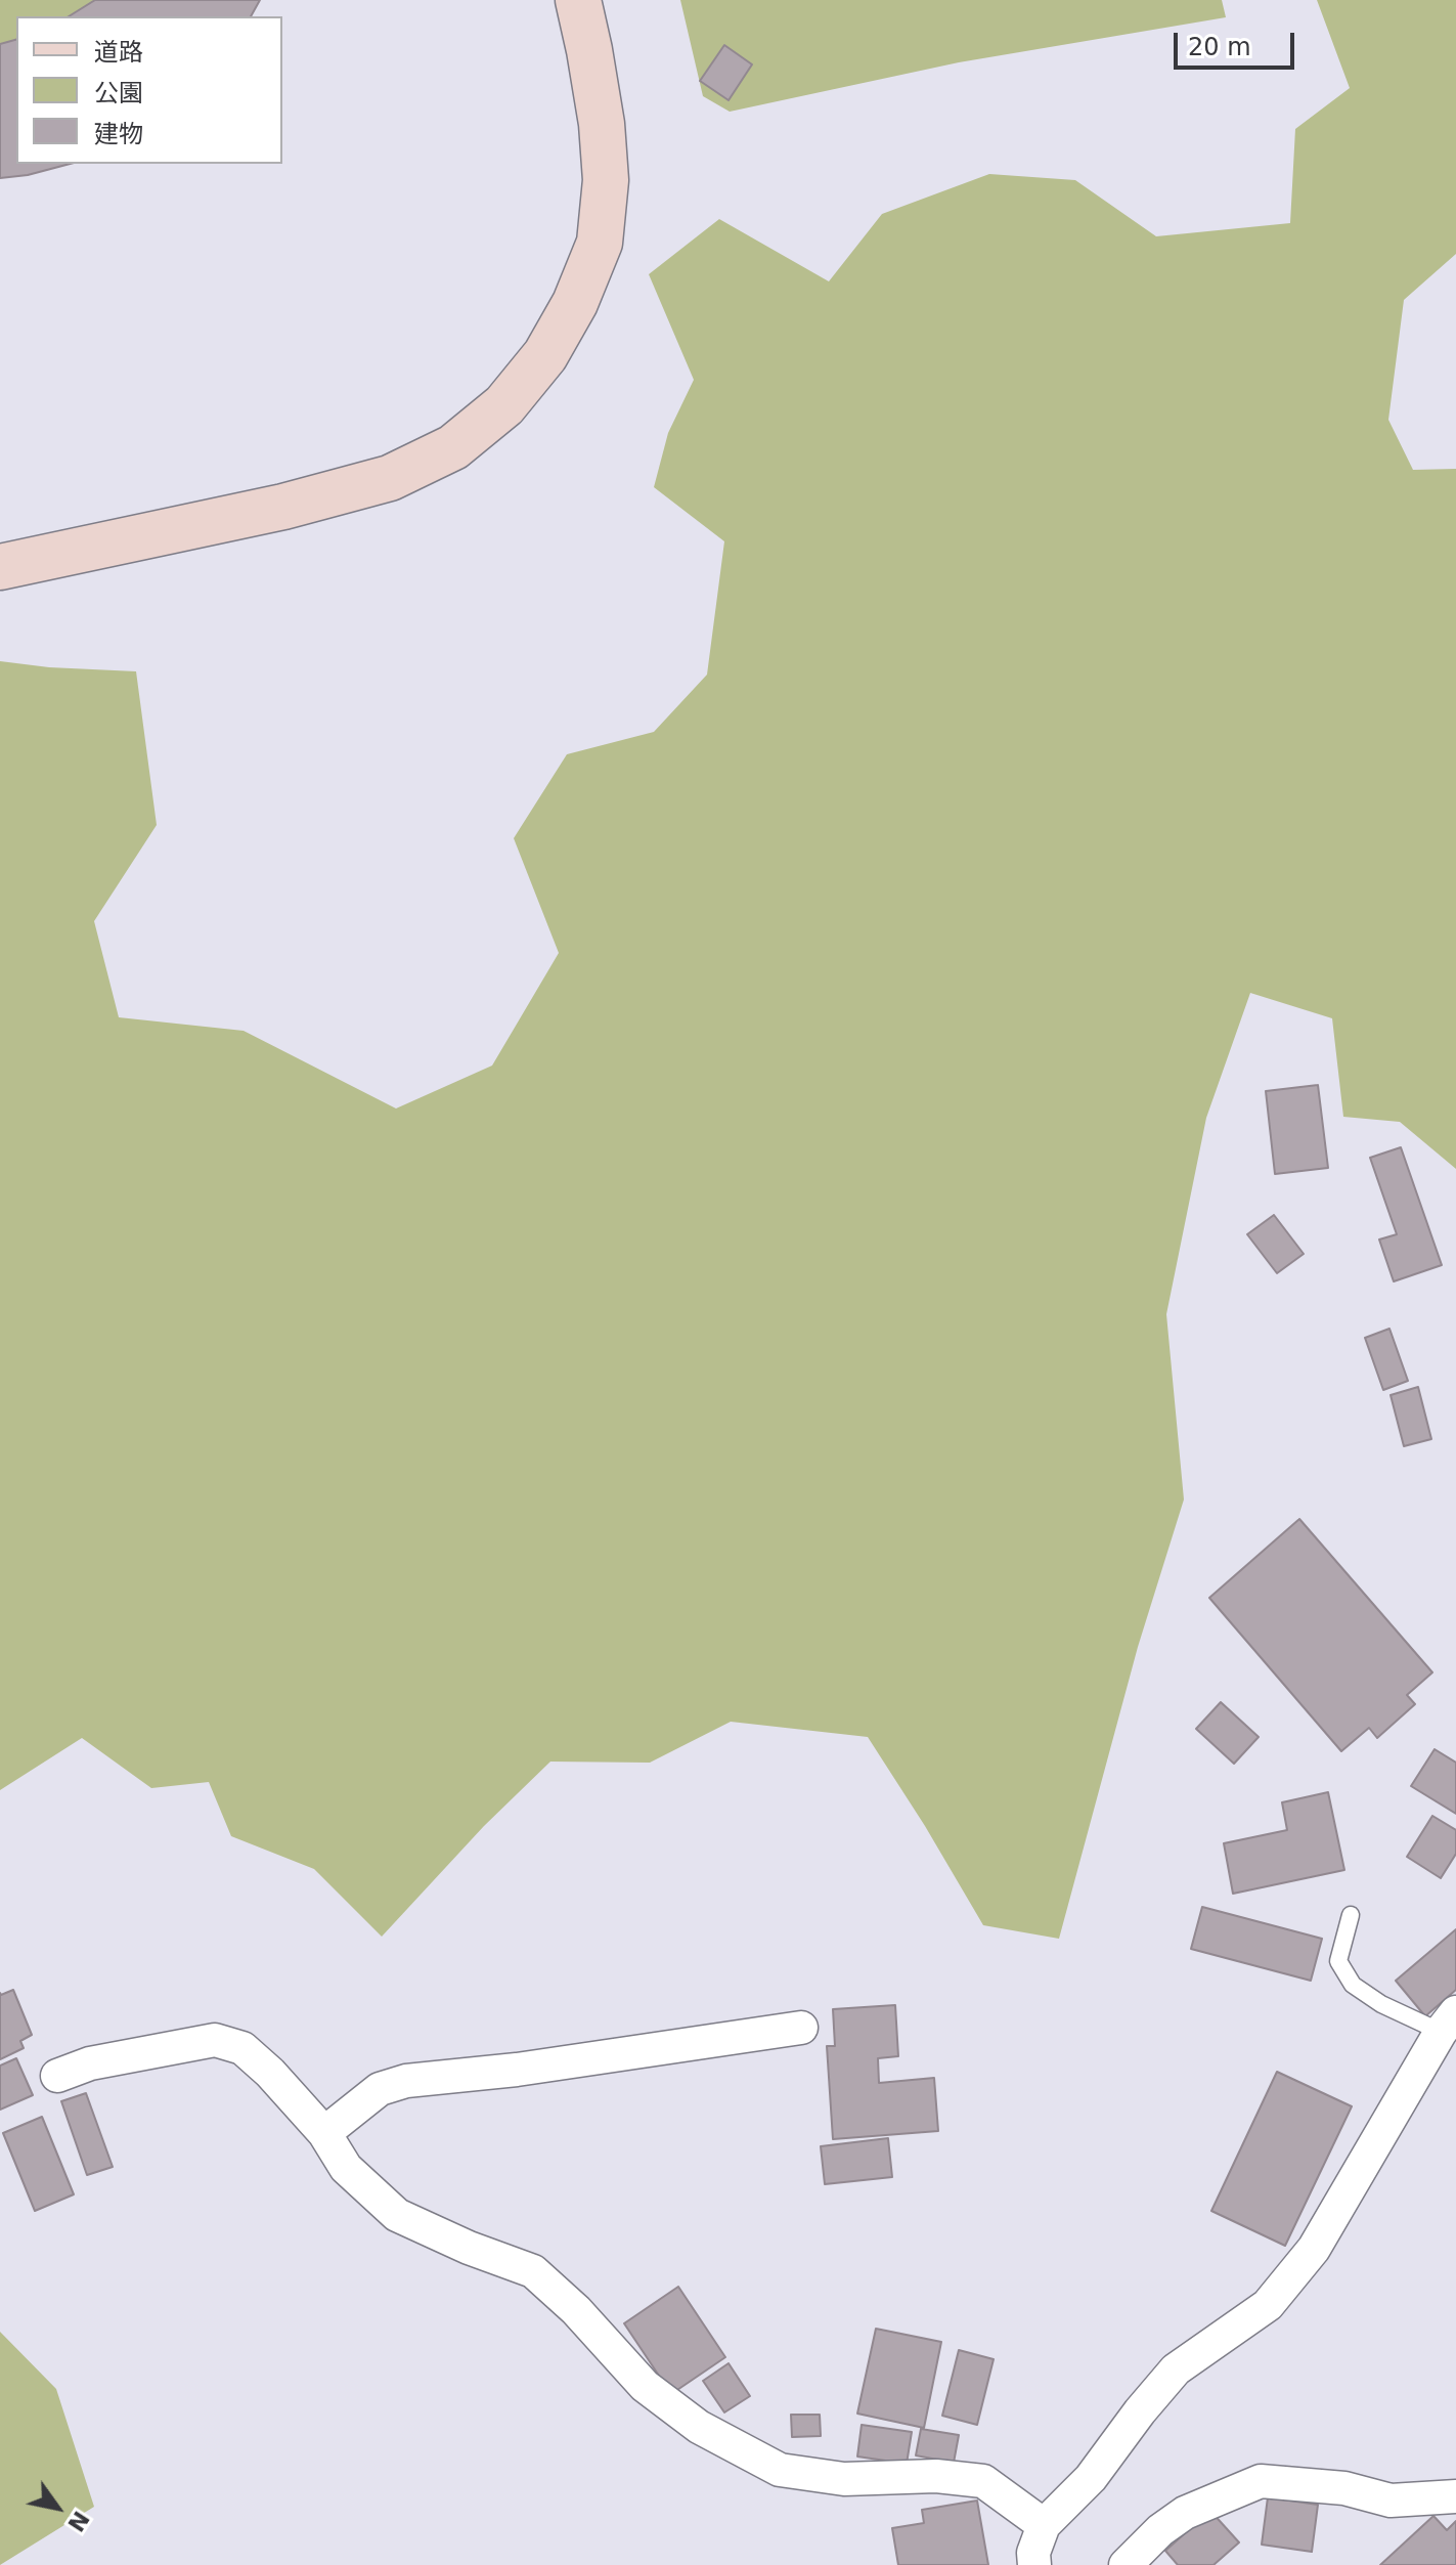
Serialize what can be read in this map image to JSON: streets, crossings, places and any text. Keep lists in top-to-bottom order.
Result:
{
  "legend": ["道路", "公園", "建物"],
  "scale_bar": "20 m",
  "north": "bottom right"
}
